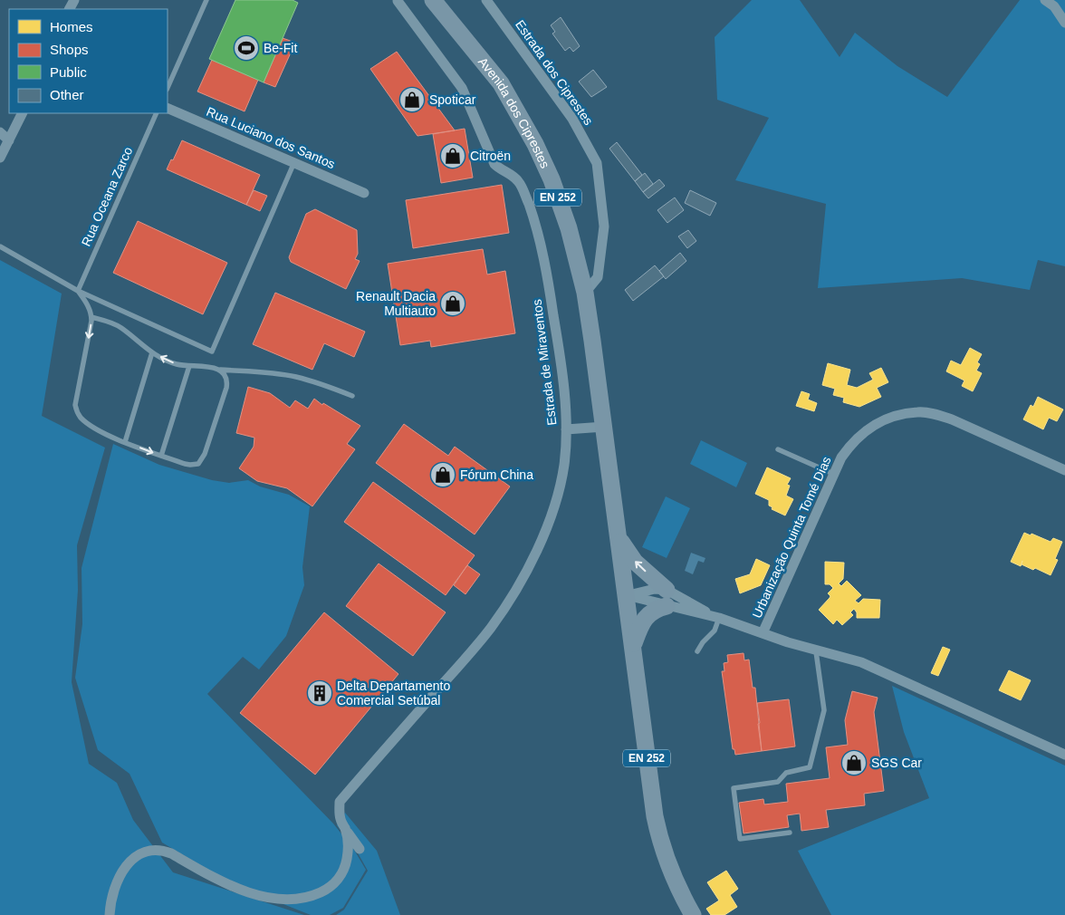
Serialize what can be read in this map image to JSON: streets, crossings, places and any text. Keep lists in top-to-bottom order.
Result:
{
  "streets": {
    "main road": ["Avenida dos Ciprestes", "EN 252"],
    "street": [
      "Estrada dos Ciprestes",
      "Rua Luciano dos Santos",
      "Estrada de Miraventos",
      "Urbanização Quinta Tomé Dias"
    ],
    "lane": ["Rua Oceana Zarco"]
  },
  "crossings": [
    ["Estrada dos Ciprestes", "Avenida dos Ciprestes"],
    ["Avenida dos Ciprestes", "EN 252"]
  ],
  "places": {
    "sports": ["Be-Fit"],
    "shop": [
      "Spoticar",
      "Citroën",
      "Renault Dacia Multiauto",
      "Fórum China",
      "SGS Car"
    ],
    "building": ["Delta Departamento Comercial Setúbal"]
  },
  "legend": [
    "Homes",
    "Shops",
    "Public",
    "Other"
  ]
}
